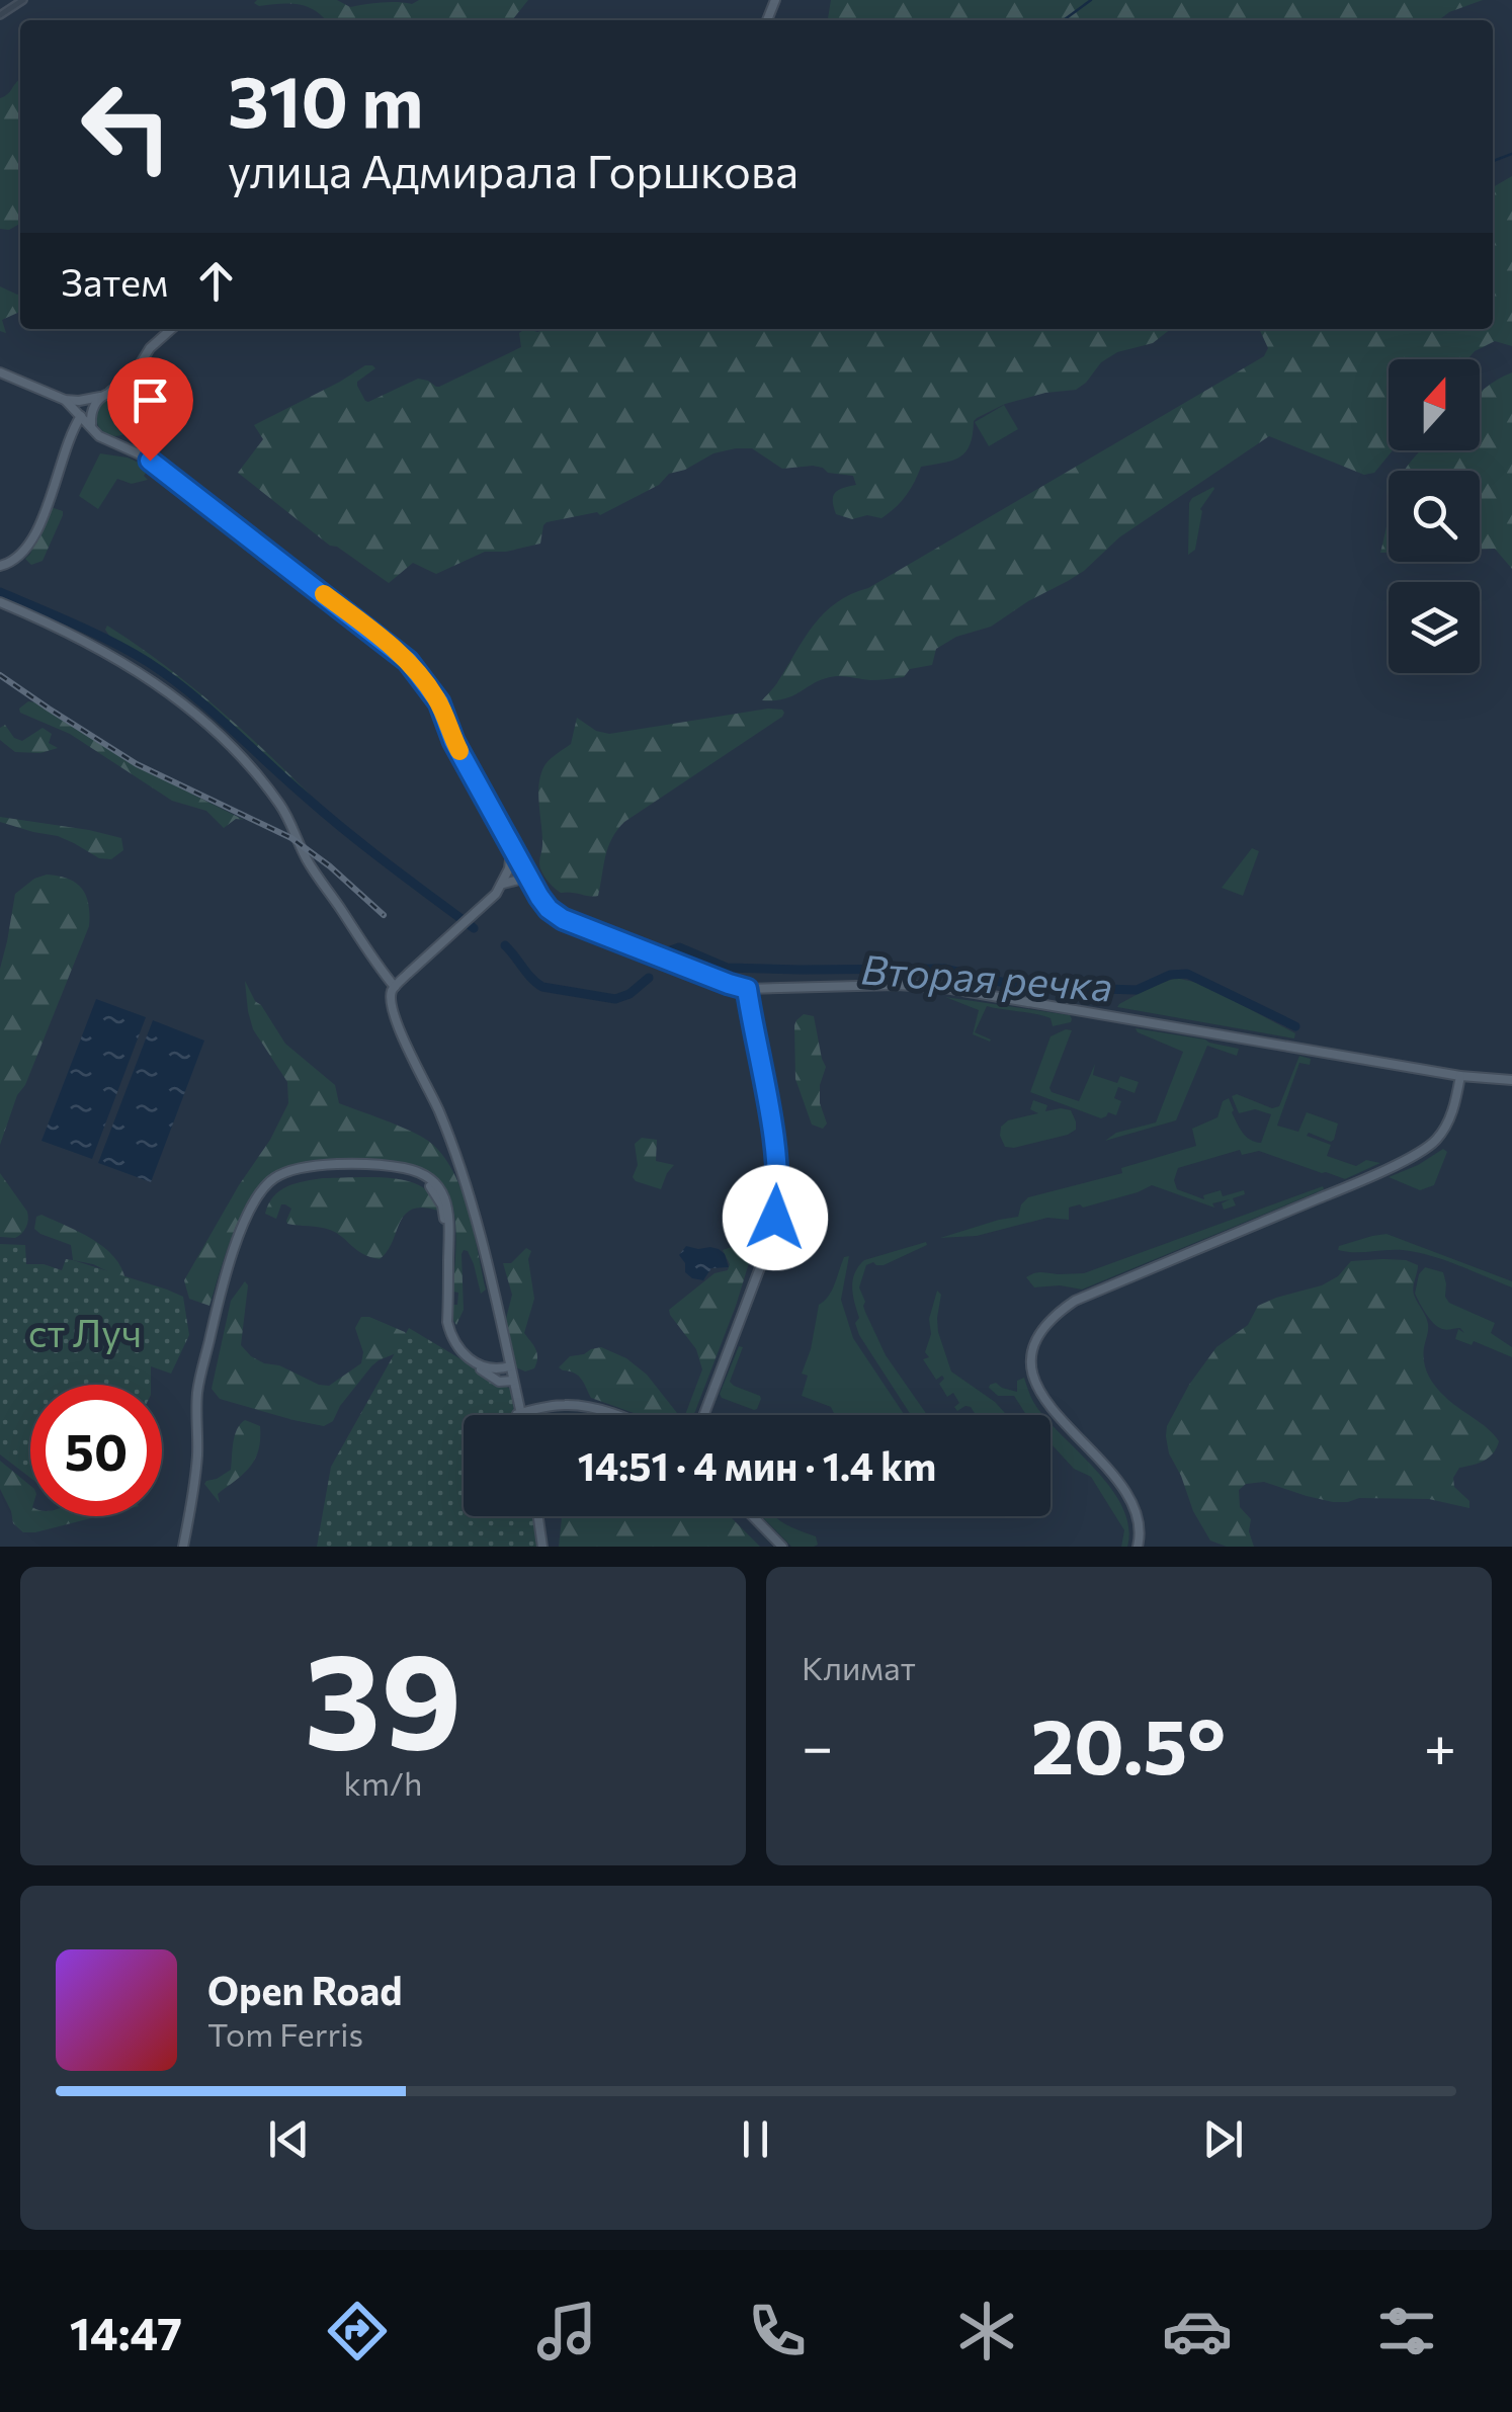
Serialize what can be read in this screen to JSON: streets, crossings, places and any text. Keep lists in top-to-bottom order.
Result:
{
  "water": ["Вторая речка"],
  "parks": ["ст Луч"],
  "north": "top",
  "page": {
    "turn": ["310 m", "улица Адмирала Горшкова"],
    "then": "Затем",
    "limit": "50",
    "trip": "14:51 · 4 мин · 1.4 km",
    "tile": [
      ["39", "km/h"],
      "Климат"
    ],
    "heat": ["−", "20.5°", "+"],
    "song": ["Open Road", "Tom Ferris"],
    "tabs": "14:47"
  }
}
